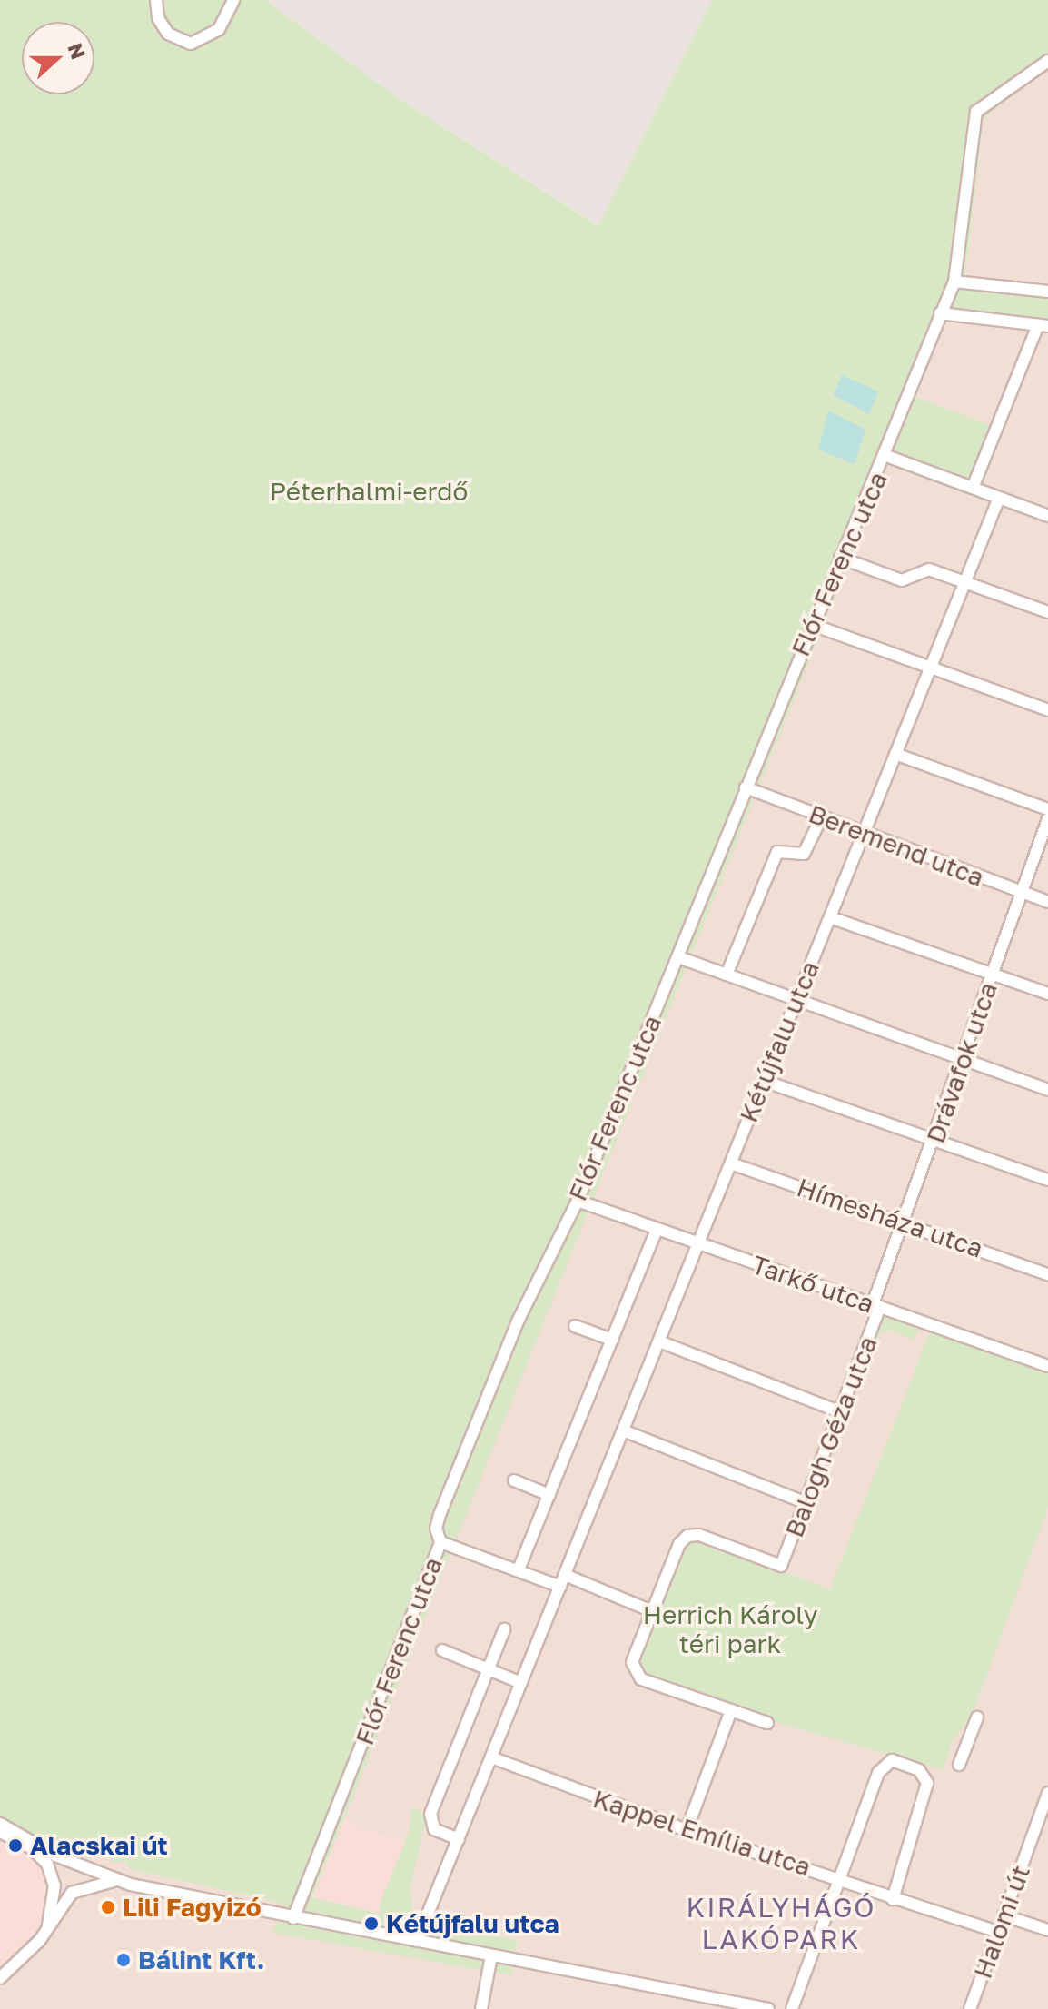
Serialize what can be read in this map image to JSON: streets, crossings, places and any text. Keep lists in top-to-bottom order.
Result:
{
  "streets": {
    "street": [
      "Flór Ferenc utca",
      "Beremend utca",
      "Kétújfalu utca",
      "Drávafok utca",
      "Hímesháza utca",
      "Tarkő utca",
      "Balogh Géza utca",
      "Kappel Emília utca",
      "Halomi út"
    ]
  },
  "crossings": [
    ["Flór Ferenc utca", "Beremend utca"],
    ["Flór Ferenc utca", "Tarkő utca"],
    ["Beremend utca", "Kétújfalu utca"],
    ["Beremend utca", "Drávafok utca"],
    ["Kétújfalu utca", "Hímesháza utca"],
    ["Kétújfalu utca", "Tarkő utca"],
    ["Kétújfalu utca", "Kappel Emília utca"],
    ["Drávafok utca", "Hímesháza utca"],
    ["Drávafok utca", "Tarkő utca"],
    ["Drávafok utca", "Balogh Géza utca"],
    ["Tarkő utca", "Balogh Géza utca"],
    ["Kappel Emília utca", "Halomi út"]
  ],
  "districts": ["KIRÁLYHÁGÓ LAKÓPARK"],
  "parks": ["Péterhalmi-erdő", "Herrich Károly téri park"],
  "places": [
    "Alacskai út",
    "Lili Fagyizó",
    "Kétújfalu utca",
    "Bálint Kft."
  ],
  "north": "right"
}
